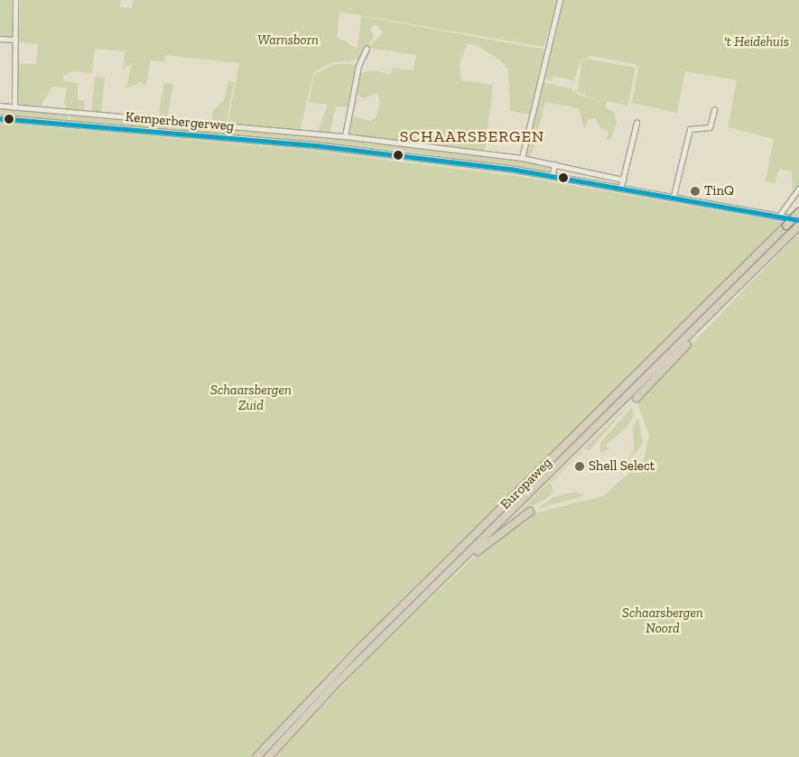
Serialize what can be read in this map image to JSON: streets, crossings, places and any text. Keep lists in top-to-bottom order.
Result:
{
  "streets": {
    "highway": ["Europaweg"],
    "main road": ["Kemperbergerweg"]
  },
  "districts": ["SCHAARSBERGEN"],
  "parks": [
    "Warnsborn",
    "'t Heidehuis",
    "Schaarsbergen Zuid",
    "Schaarsbergen Noord"
  ],
  "places": ["TinQ", "Shell Select"]
}
